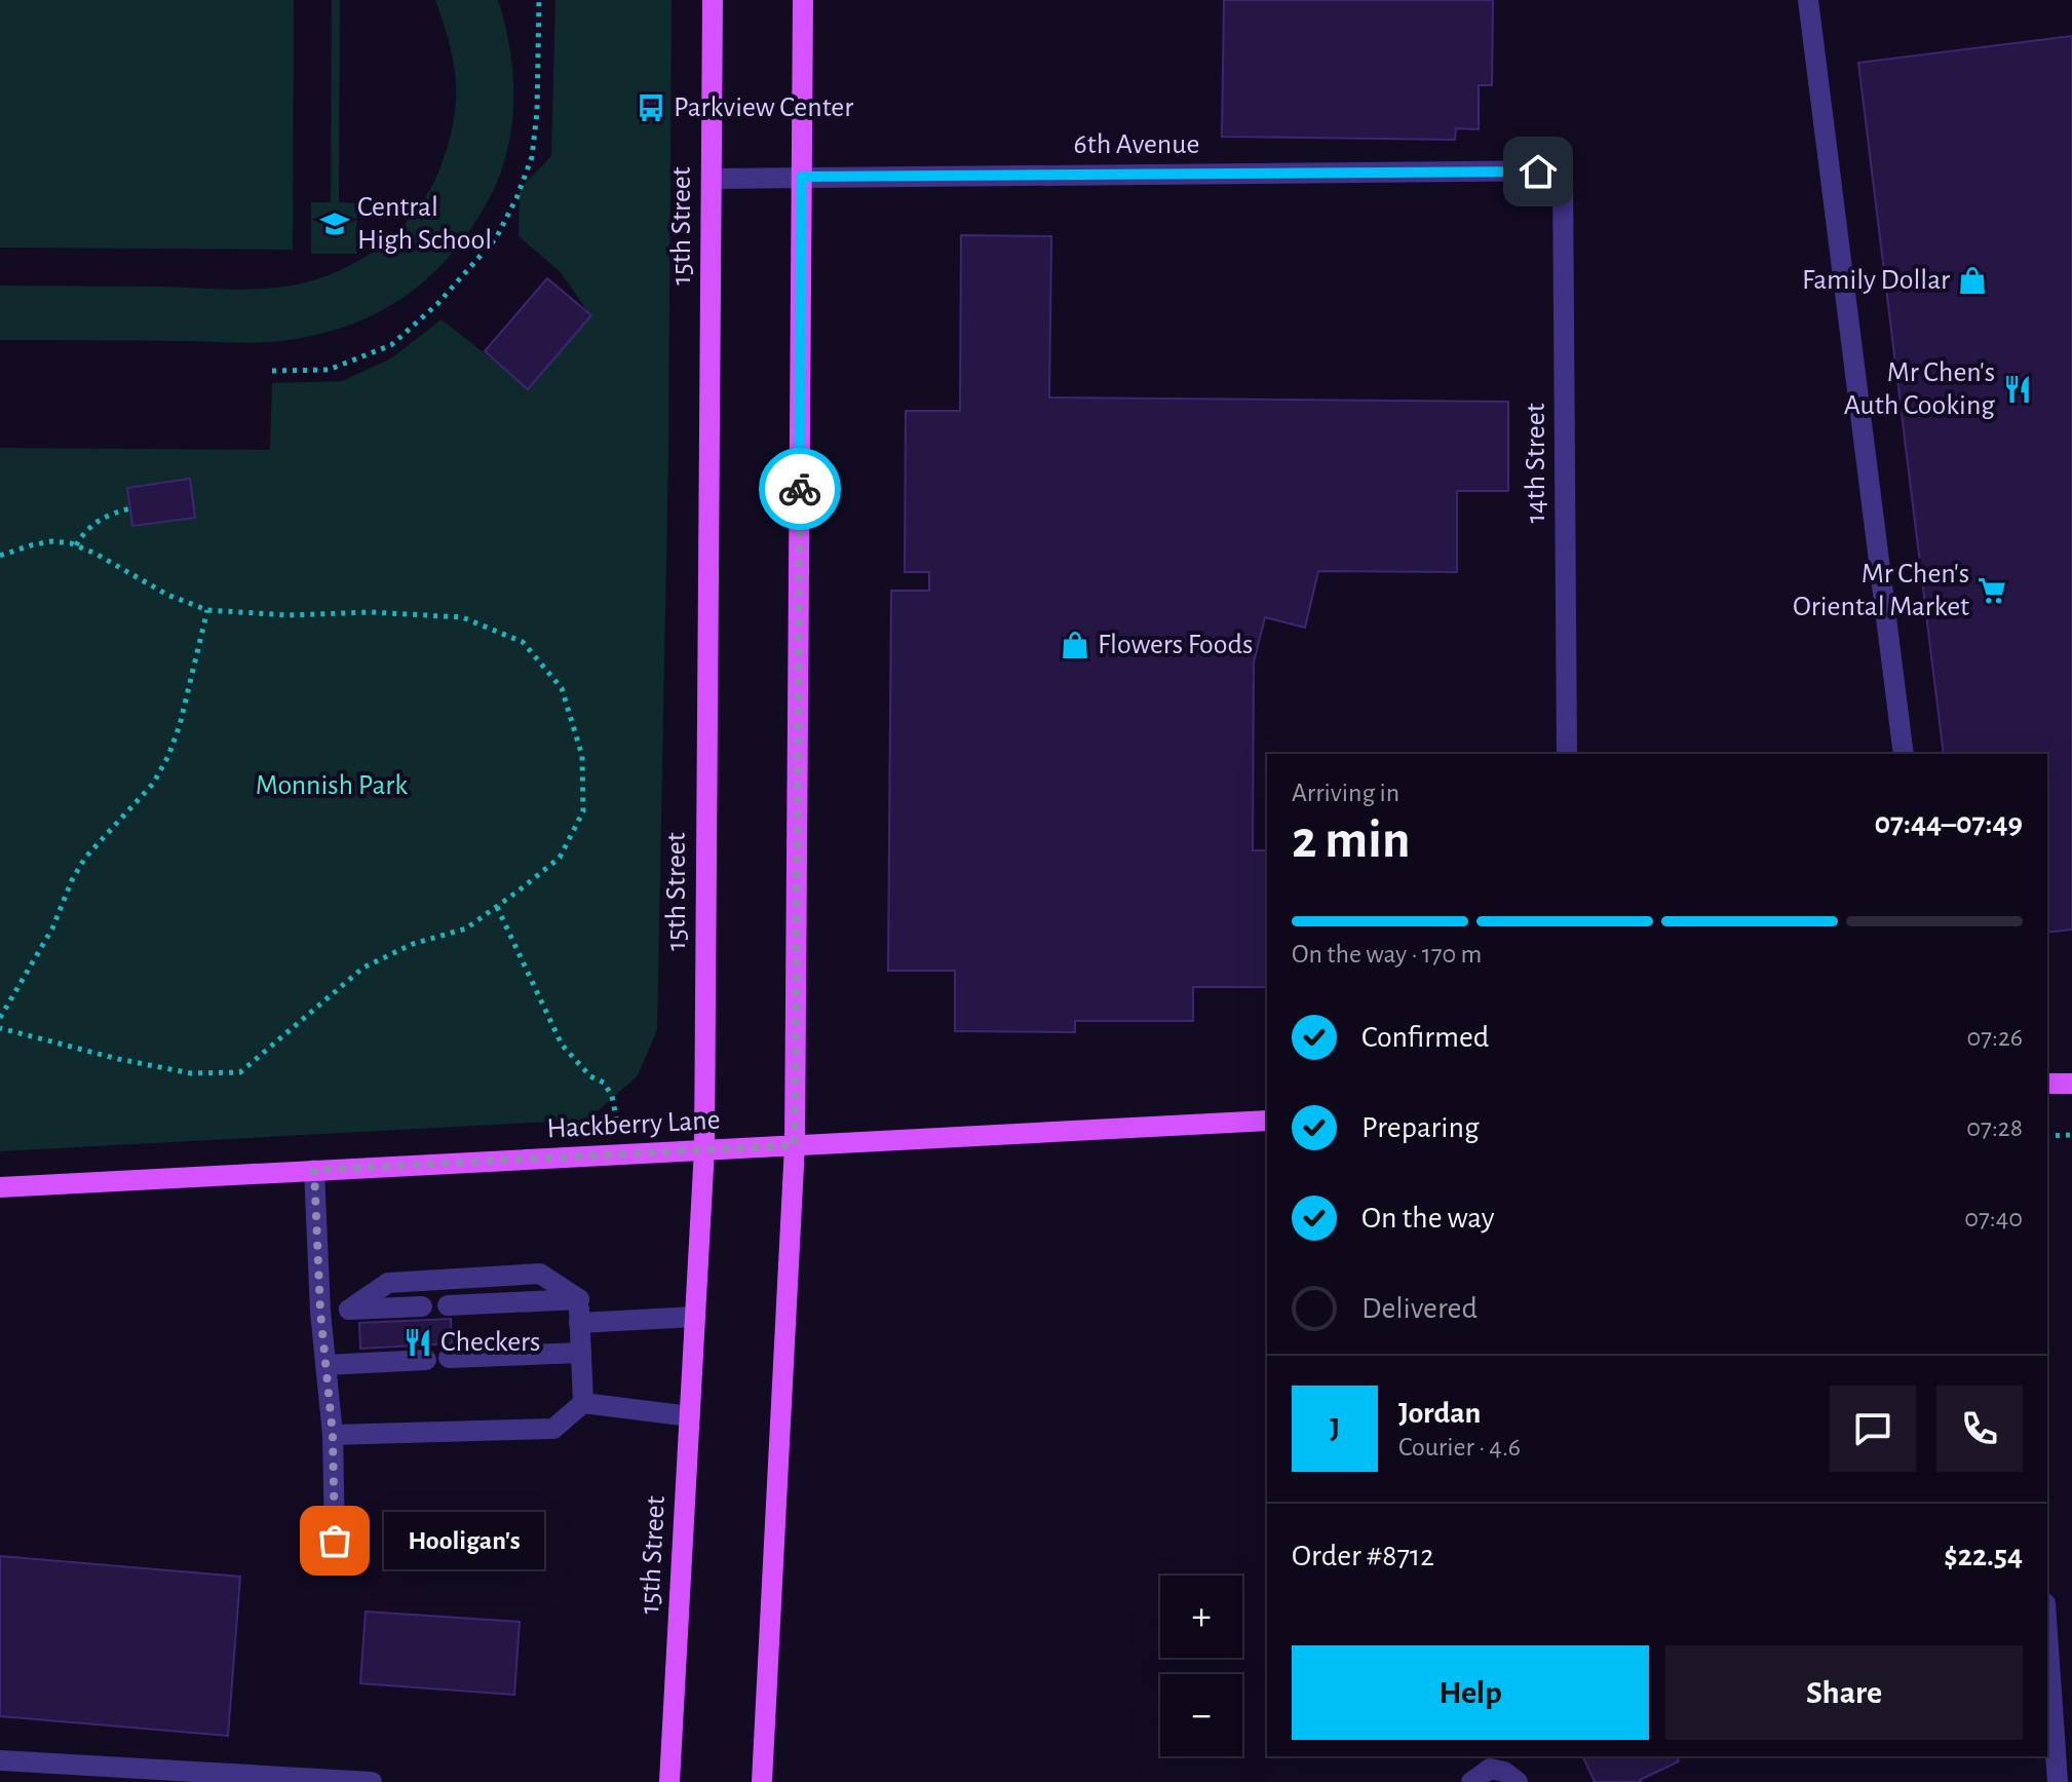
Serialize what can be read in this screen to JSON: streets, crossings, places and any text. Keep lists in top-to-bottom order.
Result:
{
  "streets": {
    "main road": ["15th Street", "Hackberry Lane"],
    "street": ["6th Avenue", "14th Street"]
  },
  "crossings": [
    ["6th Avenue", "15th Street"],
    ["6th Avenue", "14th Street"],
    ["15th Street", "Hackberry Lane"]
  ],
  "parks": ["Monnish Park"],
  "places": {
    "bus stop": ["Parkview Center"],
    "school or university": ["Central High School"],
    "shop": ["Family Dollar", "Flowers Foods"],
    "restaurant": ["Mr Chen's Auth Cooking", "Checkers"],
    "supermarket": ["Mr Chen's Oriental Market"],
    "other": ["Hooligan's"]
  },
  "page": {
    "heading": ["2 min", "Arriving in", "07:44–07:49"],
    "panel": [
      "Jordan",
      "Courier · 4.6",
      "Order #8712",
      "$22.54"
    ],
    "bar": "On the way · 170 m",
    "list": [
      ["Confirmed", "07:26"],
      ["Preparing", "07:28"],
      ["On the way", "07:40"],
      "Delivered"
    ],
    "round": "J",
    "bubble": "Hooligan's",
    "map_buttons": ["+", "−"],
    "buttons": ["Help", "Share"]
  }
}
